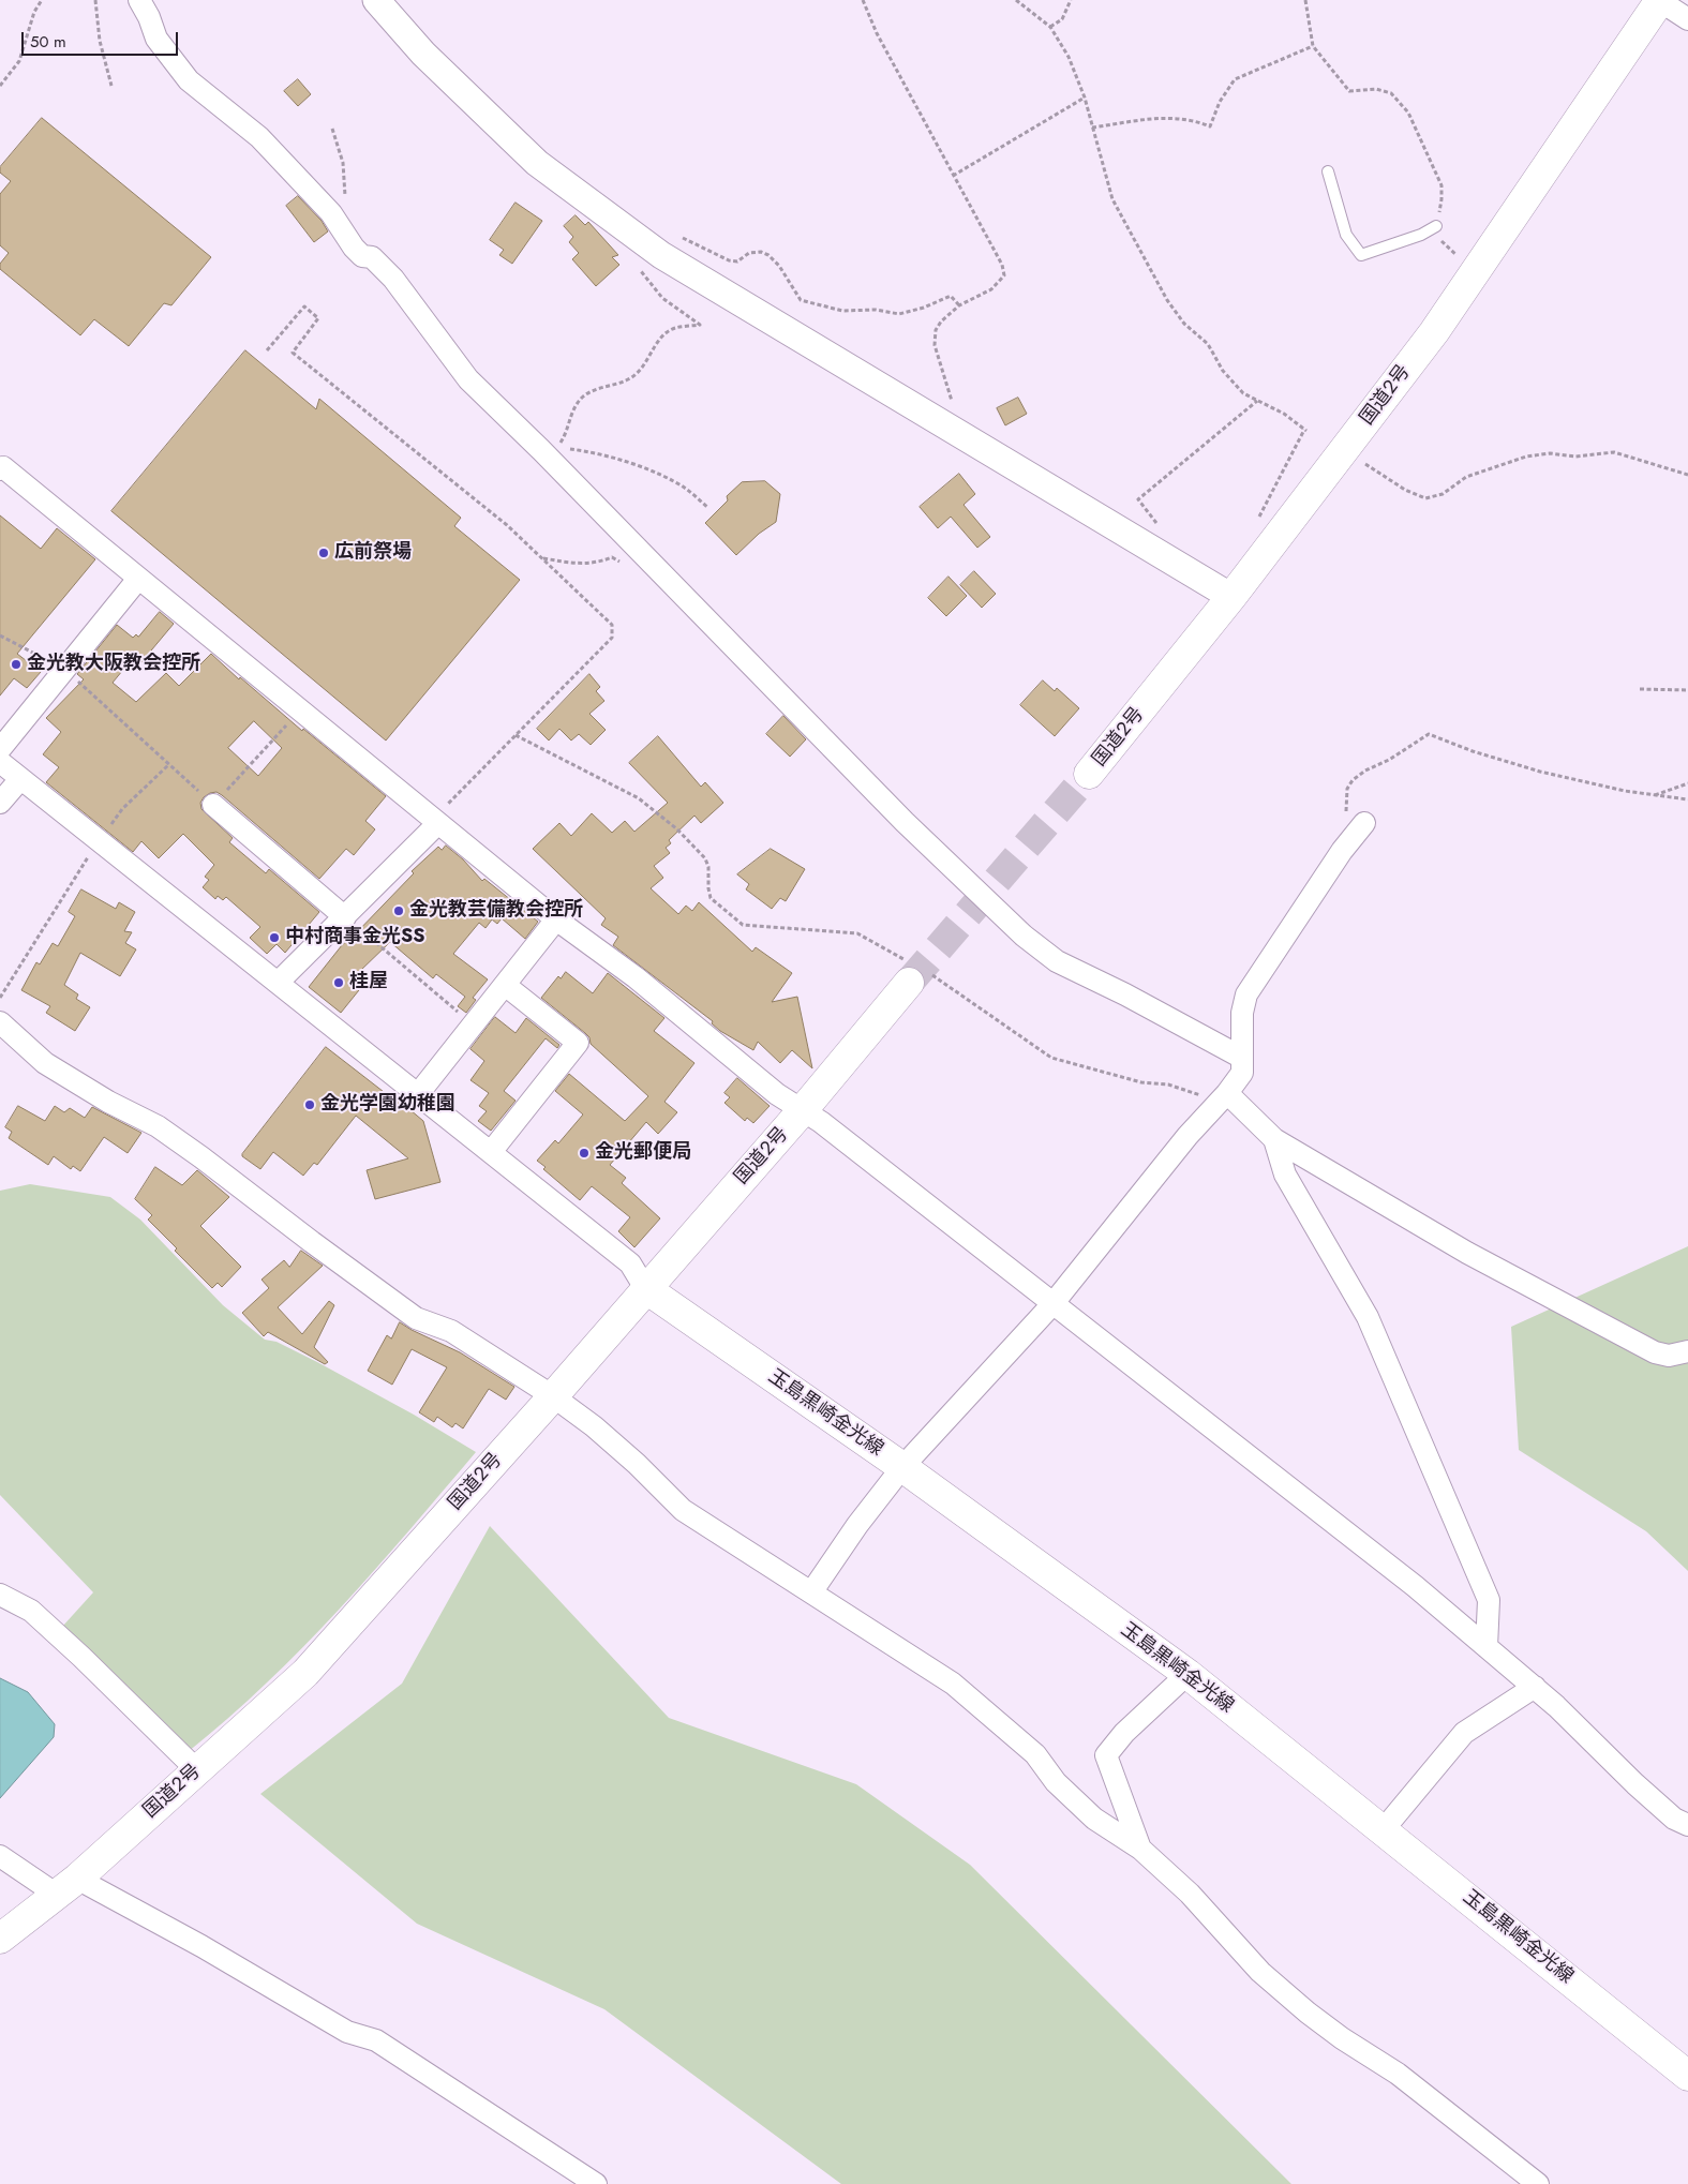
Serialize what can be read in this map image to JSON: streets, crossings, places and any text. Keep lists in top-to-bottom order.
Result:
{
  "streets": {
    "main road": ["国道2号", "玉島黒崎金光線"]
  },
  "crossings": [
    ["国道2号", "玉島黒崎金光線"]
  ],
  "places": [
    "広前祭場",
    "金光教大阪教会控所",
    "金光教芸備教会控所",
    "中村商事金光SS",
    "桂屋",
    "金光学園幼稚園",
    "金光郵便局"
  ],
  "scale_bar": "50 m"
}
